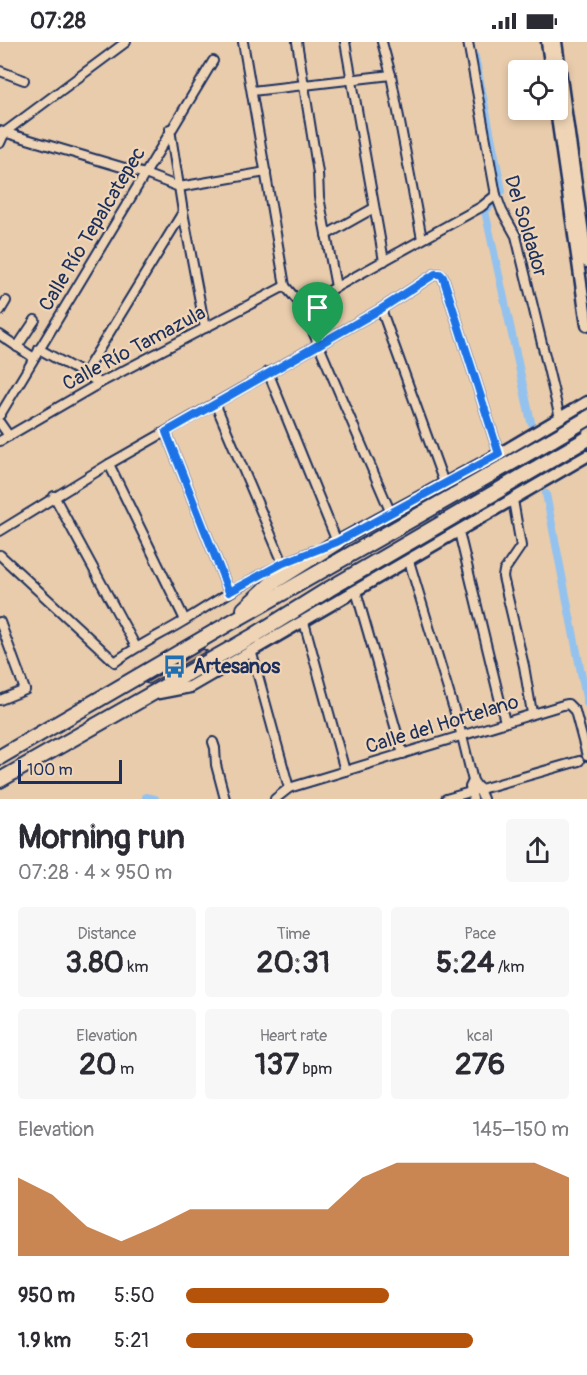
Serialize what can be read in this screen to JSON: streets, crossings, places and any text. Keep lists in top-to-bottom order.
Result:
{
  "streets": {
    "street": [
      "Del Soldador",
      "Calle Río Tepalcatepec",
      "Calle Río Tamazula",
      "Calle del Hortelano"
    ]
  },
  "places": {
    "bus stop": ["Artesanos"]
  },
  "scale_bar": "100 m",
  "page": {
    "status": "07:28",
    "scale": "100 m",
    "heading": ["Morning run", "07:28 · 4 × 950 m"],
    "stats": [
      ["Distance", "3.80 km"],
      ["Time", "20:31"],
      ["Pace", "5:24 /km"],
      ["Elevation", "20 m"],
      ["Heart rate", "137 bpm"],
      ["kcal", "276"]
    ],
    "chart": ["Elevation", "145–150 m"],
    "list": [
      {
        "name": "950 m",
        "note": "5:50"
      },
      {
        "name": "1.9 km",
        "note": "5:21"
      }
    ]
  }
}
